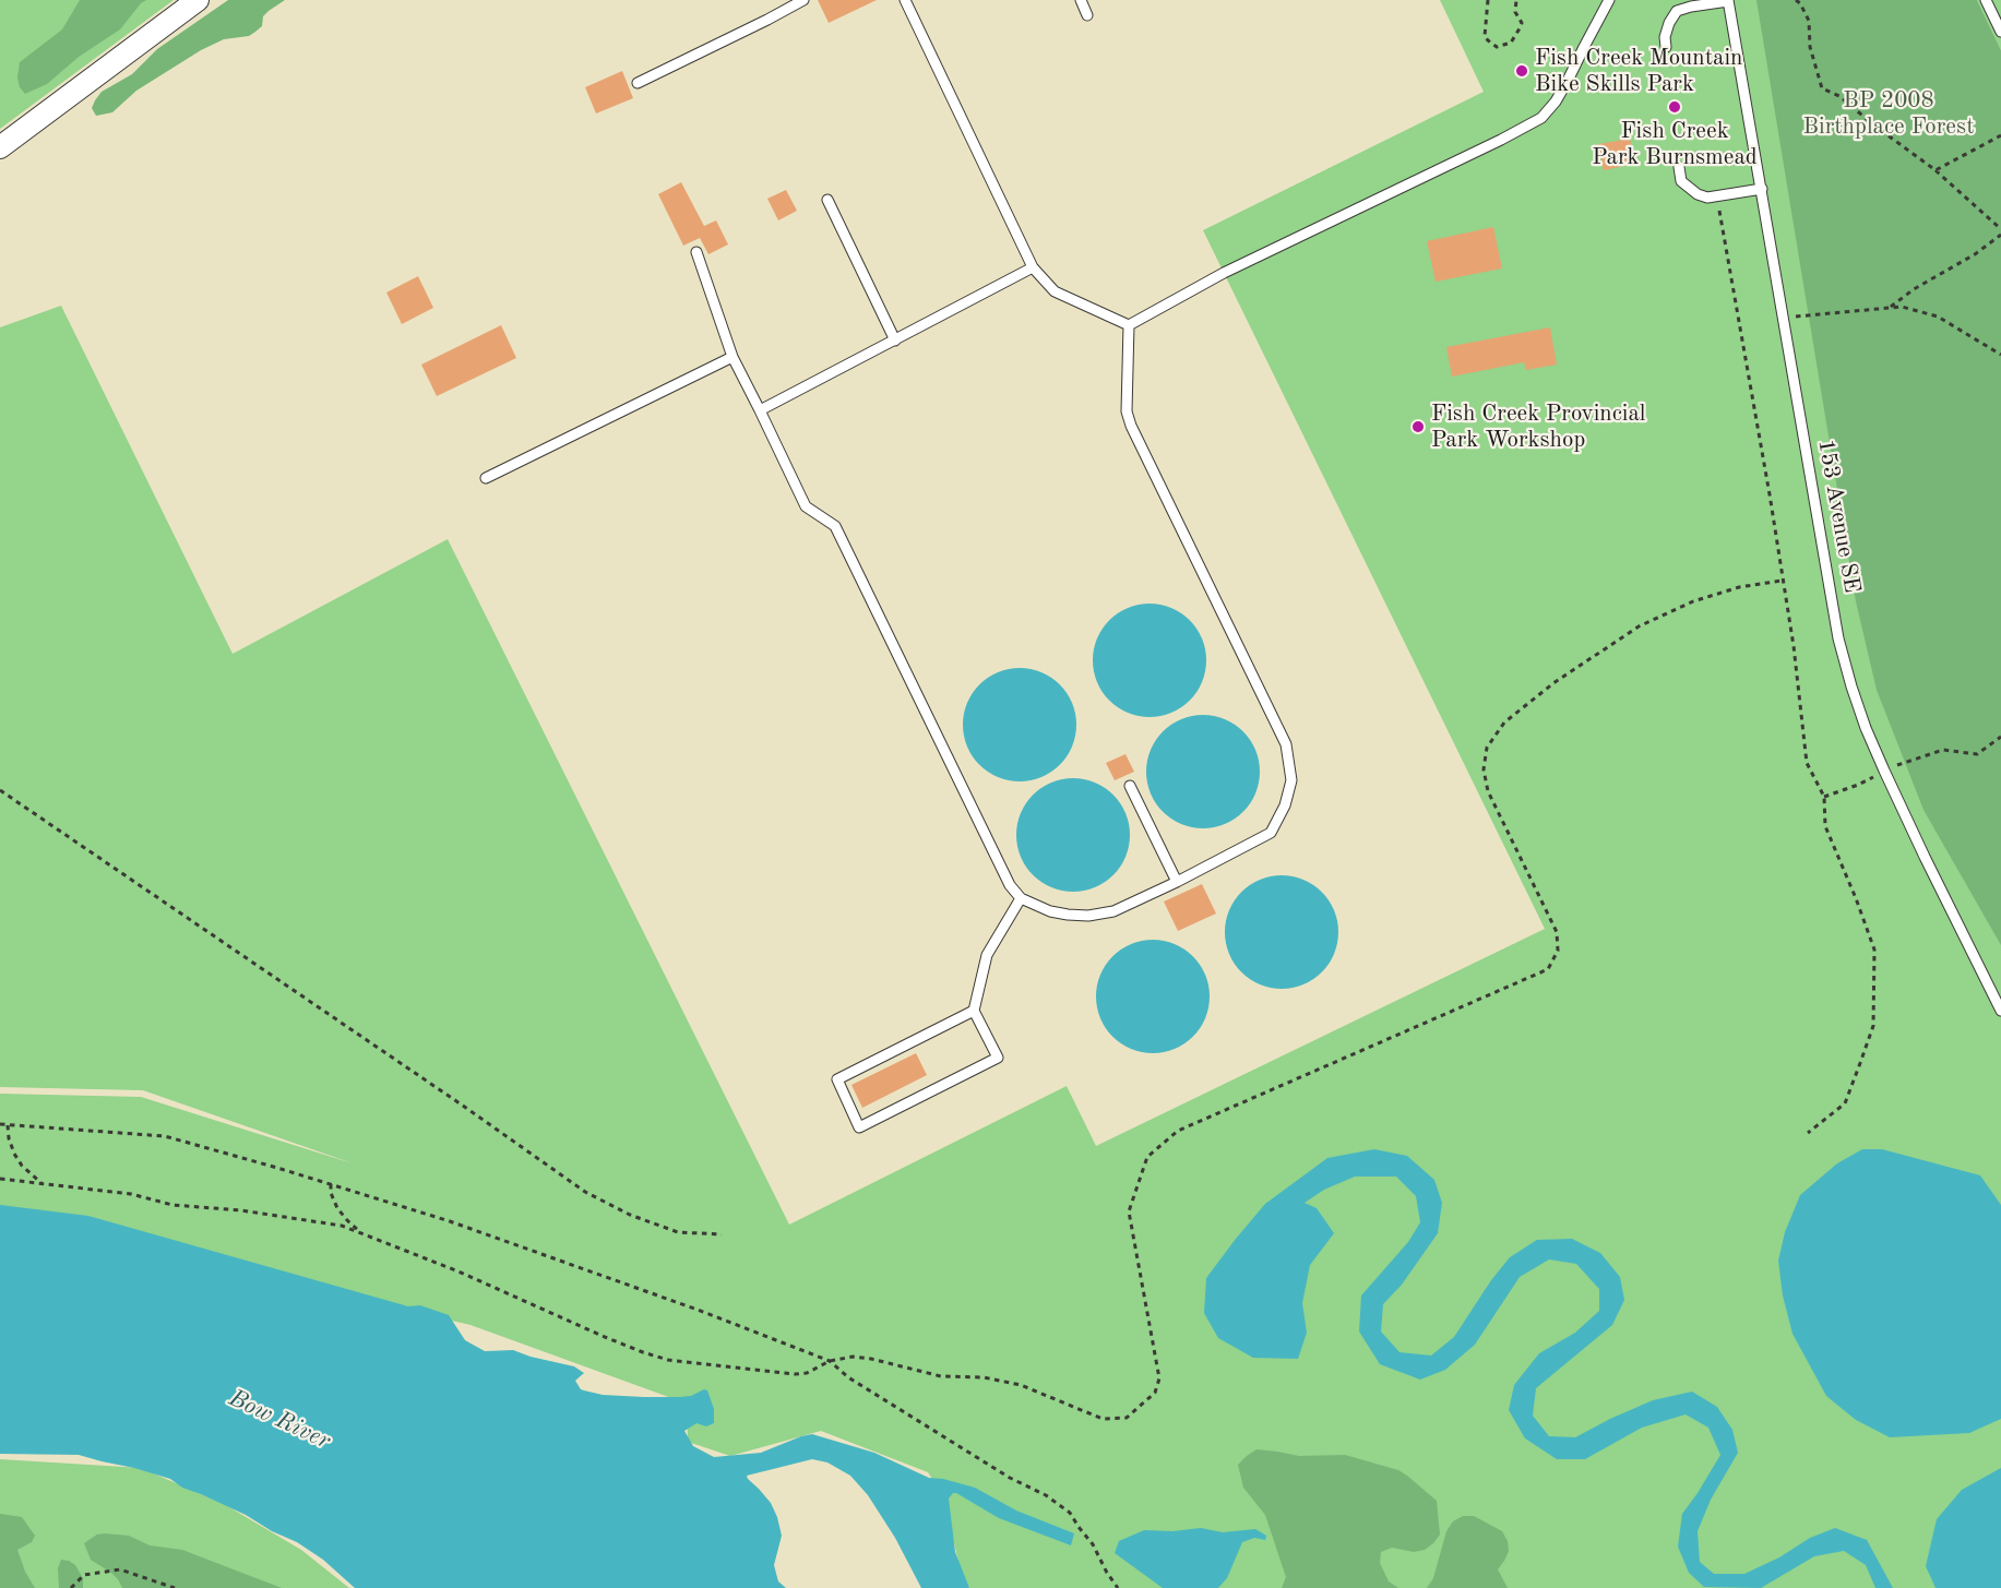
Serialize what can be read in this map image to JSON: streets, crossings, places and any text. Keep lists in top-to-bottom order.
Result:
{
  "streets": {
    "lane": ["153 Avenue SE"]
  },
  "water": ["Bow River"],
  "parks": ["BP 2008 Birthplace Forest"],
  "places": ["Fish Creek Mountain Bike Skills Park", "Fish Creek Park Burnsmead", "Fish Creek Provincial Park Workshop"]
}
